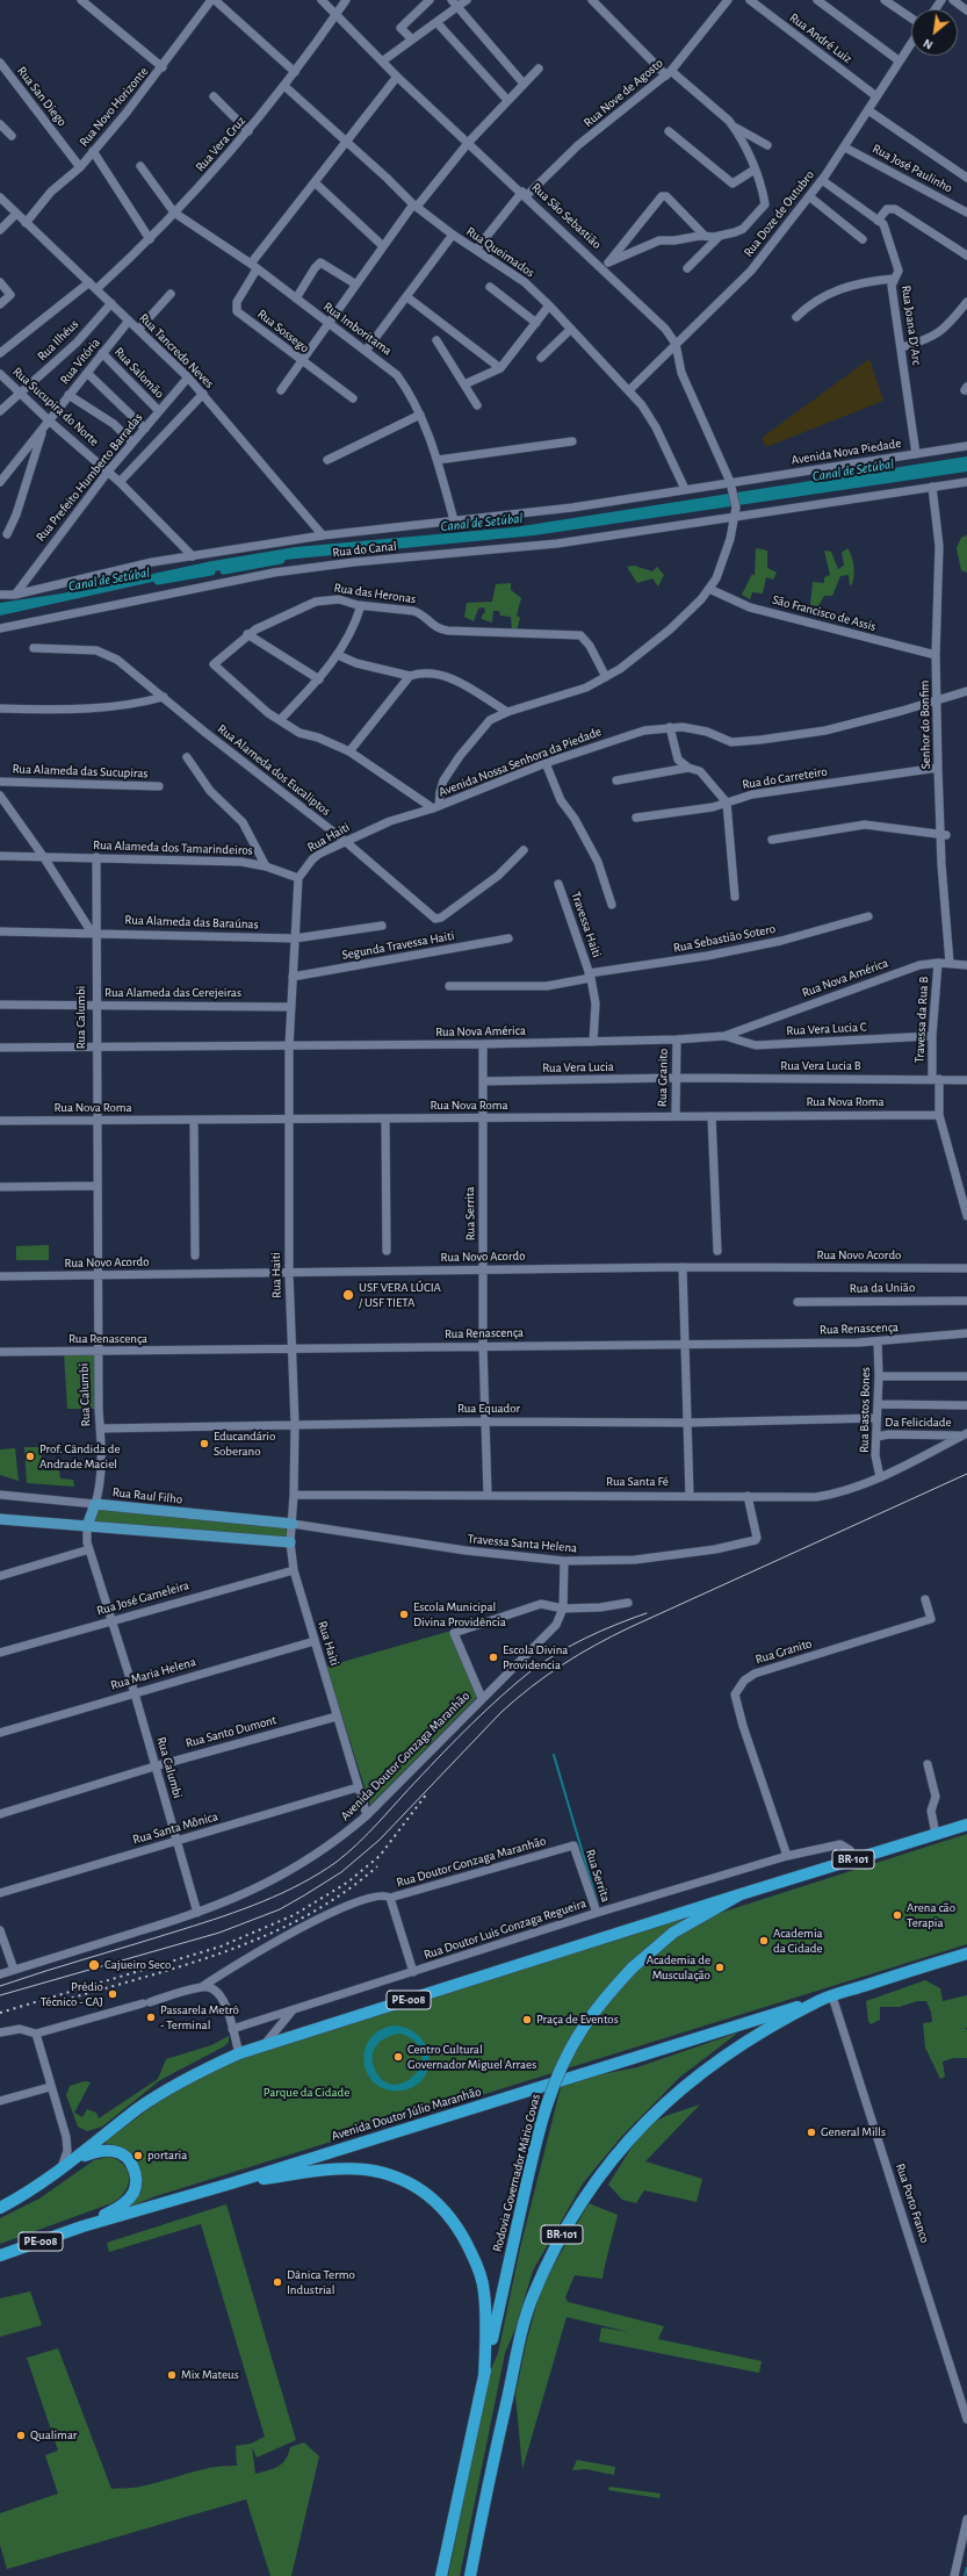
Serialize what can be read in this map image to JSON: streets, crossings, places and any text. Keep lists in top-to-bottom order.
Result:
{
  "streets": {
    "highway": [
      "BR-101",
      "PE-008",
      "Avenida Doutor Júlio Maranhão",
      "Rodovia Governador Mário Covas"
    ],
    "main road": ["Rua Calumbi", "Rua Raul Filho"],
    "street": [
      "Rua André Luiz",
      "Rua Nove de Agosto",
      "Rua San Diego",
      "Rua Novo Horizonte",
      "Rua Vera Cruz",
      "Rua José Paulinho",
      "Rua Doze de Outubro",
      "Rua São Sebastião",
      "Rua Queimados",
      "Rua Joana D' Arc",
      "Rua Imboritama",
      "Rua Sossego",
      "Rua Ilhéus",
      "Rua Tancredo Neves",
      "Rua Vitória",
      "Rua Salomão",
      "Rua Sucupira do Norte",
      "Avenida Nova Piedade",
      "Rua Prefeito Humberto Barradas",
      "Rua do Canal",
      "Rua das Heronas",
      "São Francisco de Assis",
      "Senhor do Bonfim",
      "Avenida Nossa Senhora da Piedade",
      "Rua Alameda dos Eucaliptos",
      "Rua Alameda das Sucupiras",
      "Rua do Carreteiro",
      "Rua Haiti",
      "Rua Alameda dos Tamarindeiros",
      "Rua Alameda das Baraúnas",
      "Travessa Haiti",
      "Rua Sebastião Sotero",
      "Segunda Travessa Haiti",
      "Rua Nova América",
      "Rua Alameda das Cerejeiras",
      "Travessa da Rua B",
      "Rua Vera Lucia C",
      "Rua Vera Lucia B",
      "Rua Vera Lucia",
      "Rua Granito",
      "Rua Nova Roma",
      "Rua Serrita",
      "Rua Novo Acordo",
      "Rua da União",
      "Rua Renascença",
      "Rua Equador",
      "Rua Bastos Bones",
      "Da Felicidade",
      "Rua Santa Fé",
      "Travessa Santa Helena",
      "Rua José Gameleira",
      "Rua Maria Helena",
      "Rua Santo Dumont",
      "Avenida Doutor Gonzaga Maranhão",
      "Rua Santa Mônica",
      "Rua Doutor Gonzaga Maranhão",
      "Rua Doutor Luis Gonzaga Regueira",
      "Rua Porto Franco"
    ]
  },
  "crossings": [
    ["Rua André Luiz", "Rua Doze de Outubro"],
    ["Rua Nove de Agosto", "Rua São Sebastião"],
    ["Rua Nove de Agosto", "Rua Queimados"],
    ["Rua San Diego", "Rua Novo Horizonte"],
    ["Rua Novo Horizonte", "Rua Tancredo Neves"],
    ["Rua Vera Cruz", "Rua São Sebastião"],
    ["Rua Vera Cruz", "Rua Queimados"],
    ["Rua Vera Cruz", "Rua Imboritama"],
    ["Rua Vera Cruz", "Rua Tancredo Neves"],
    ["Rua José Paulinho", "Rua Doze de Outubro"],
    ["Rua Doze de Outubro", "Rua São Sebastião"],
    ["Rua Doze de Outubro", "Rua Queimados"],
    ["Rua Doze de Outubro", "Rua Joana D' Arc"],
    ["Rua São Sebastião", "Avenida Nova Piedade"],
    ["Rua São Sebastião", "Rua do Canal"],
    ["Rua Queimados", "Rua do Canal"],
    ["Rua Joana D' Arc", "Avenida Nova Piedade"],
    ["Rua Imboritama", "Rua Sossego"],
    ["Rua Imboritama", "Rua do Canal"],
    ["Rua Ilhéus", "Rua Tancredo Neves"],
    ["Rua Ilhéus", "Rua Sucupira do Norte"],
    ["Rua Tancredo Neves", "Rua Vitória"],
    ["Rua Tancredo Neves", "Rua Prefeito Humberto Barradas"],
    ["Rua Tancredo Neves", "Rua do Canal"],
    ["Rua Vitória", "Rua Salomão"],
    ["Rua Vitória", "Rua Sucupira do Norte"],
    ["Rua Salomão", "Rua Prefeito Humberto Barradas"],
    ["Rua Sucupira do Norte", "Rua Prefeito Humberto Barradas"],
    ["Rua Sucupira do Norte", "Rua do Canal"],
    ["Avenida Nova Piedade", "Rua do Canal"],
    ["Rua Prefeito Humberto Barradas", "Rua do Canal"],
    ["São Francisco de Assis", "Senhor do Bonfim"],
    ["Senhor do Bonfim", "Avenida Nossa Senhora da Piedade"],
    ["Senhor do Bonfim", "Rua do Carreteiro"],
    ["Senhor do Bonfim", "Rua Nova América"],
    ["Avenida Nossa Senhora da Piedade", "Rua Haiti"],
    ["Rua Alameda dos Eucaliptos", "Rua Haiti"],
    ["Rua Haiti", "Rua Alameda dos Tamarindeiros"],
    ["Rua Haiti", "Rua Alameda das Baraúnas"],
    ["Rua Haiti", "Segunda Travessa Haiti"],
    ["Rua Haiti", "Rua Nova América"],
    ["Rua Haiti", "Rua Alameda das Cerejeiras"],
    ["Rua Haiti", "Rua Nova Roma"],
    ["Rua Haiti", "Rua Novo Acordo"],
    ["Rua Haiti", "Rua Renascença"],
    ["Rua Haiti", "Rua Equador"],
    ["Rua Haiti", "Rua Santa Fé"],
    ["Rua Haiti", "Rua Raul Filho"],
    ["Rua Haiti", "Travessa Santa Helena"],
    ["Rua Haiti", "Rua José Gameleira"],
    ["Rua Haiti", "Rua Maria Helena"],
    ["Rua Haiti", "Rua Santo Dumont"],
    ["Rua Haiti", "Avenida Doutor Gonzaga Maranhão"],
    ["Rua Haiti", "Rua Santa Mônica"],
    ["Rua Alameda dos Tamarindeiros", "Rua Calumbi"],
    ["Rua Alameda das Baraúnas", "Rua Calumbi"],
    ["Travessa Haiti", "Rua Sebastião Sotero"],
    ["Rua Nova América", "Rua Calumbi"],
    ["Rua Nova América", "Travessa da Rua B"],
    ["Rua Nova América", "Rua Vera Lucia C"],
    ["Rua Nova América", "Rua Granito"],
    ["Rua Nova América", "Rua Serrita"],
    ["Rua Alameda das Cerejeiras", "Rua Calumbi"],
    ["Rua Calumbi", "Rua Nova Roma"],
    ["Rua Calumbi", "Rua Novo Acordo"],
    ["Rua Calumbi", "Rua Renascença"],
    ["Rua Calumbi", "Rua Equador"],
    ["Rua Calumbi", "Rua Raul Filho"],
    ["Rua Calumbi", "Rua José Gameleira"],
    ["Rua Calumbi", "Rua Maria Helena"],
    ["Rua Calumbi", "Rua Santo Dumont"],
    ["Rua Calumbi", "Avenida Doutor Gonzaga Maranhão"],
    ["Rua Calumbi", "Rua Santa Mônica"],
    ["Travessa da Rua B", "Rua Vera Lucia C"],
    ["Travessa da Rua B", "Rua Vera Lucia B"],
    ["Travessa da Rua B", "Rua Nova Roma"],
    ["Rua Vera Lucia B", "Rua Vera Lucia"],
    ["Rua Vera Lucia B", "Rua Granito"],
    ["Rua Vera Lucia", "Rua Granito"],
    ["Rua Vera Lucia", "Rua Serrita"],
    ["Rua Granito", "Rua Nova Roma"],
    ["Rua Granito", "Rua Doutor Luis Gonzaga Regueira"],
    ["Rua Nova Roma", "Rua Serrita"],
    ["Rua Serrita", "Rua Novo Acordo"],
    ["Rua Serrita", "Rua Renascença"],
    ["Rua Serrita", "Rua Equador"],
    ["Rua Serrita", "Rua Santa Fé"],
    ["Rua Serrita", "Rua Doutor Gonzaga Maranhão"],
    ["Rua Serrita", "Rua Doutor Luis Gonzaga Regueira"],
    ["Rua Renascença", "Rua Bastos Bones"],
    ["Rua Equador", "Rua Bastos Bones"],
    ["Rua Bastos Bones", "Da Felicidade"],
    ["Rua Bastos Bones", "Rua Santa Fé"],
    ["Da Felicidade", "Rua Santa Fé"],
    ["Rua Santa Fé", "Travessa Santa Helena"],
    ["Rua Raul Filho", "Travessa Santa Helena"],
    ["BR-101", "Avenida Doutor Júlio Maranhão"],
    ["BR-101", "Rua Porto Franco"],
    ["Rua Doutor Luis Gonzaga Regueira", "Rodovia Governador Mário Covas"],
    ["PE-008", "Rodovia Governador Mário Covas"]
  ],
  "water": ["Canal de Setúbal"],
  "parks": ["Parque da Cidade"],
  "places": [
    "USF VERA LÚCIA / USF TIETA",
    "Educandário Soberano",
    "Prof. Cândida de Andrade Maciel",
    "Escola Municipal Divina Providência",
    "Escola Divina Providencia",
    "Arena cão Terapia",
    "Academia da Cidade",
    "Cajueiro Seco",
    "Academia de Musculação",
    "Prédio Técnico - CAJ",
    "Passarela Metrô - Terminal",
    "Praça de Eventos",
    "Centro Cultural Governador Miguel Arraes",
    "General Mills",
    "portaria",
    "Dânica Termo Industrial",
    "Mix Mateus",
    "Qualimar"
  ],
  "north": "bottom left"
}
